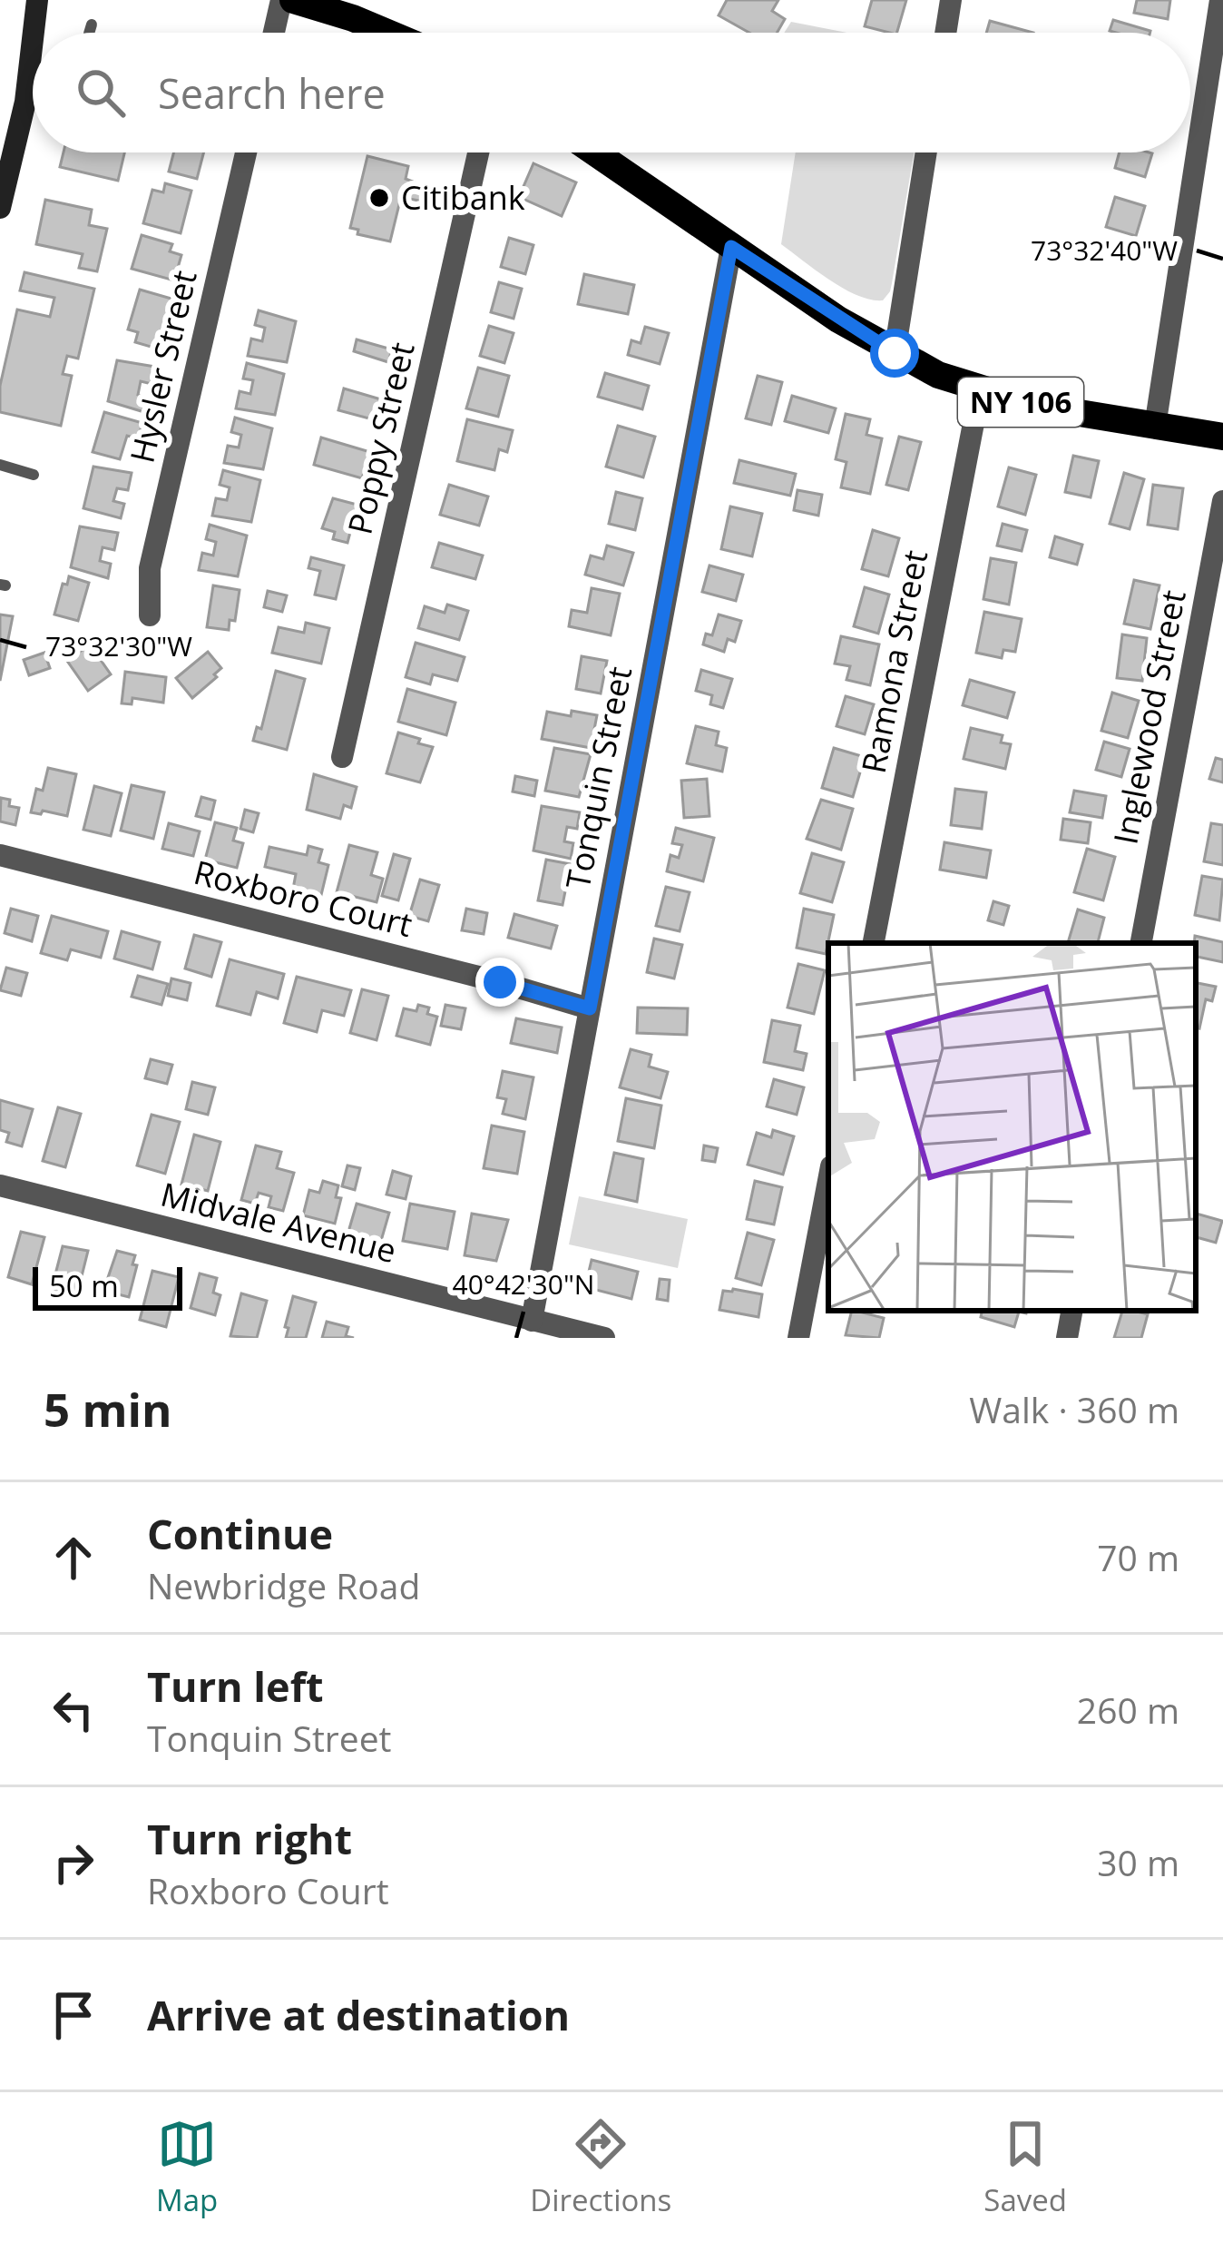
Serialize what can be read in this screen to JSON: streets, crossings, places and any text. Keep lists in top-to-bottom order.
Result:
{
  "streets": {
    "main road": ["NY 106"],
    "street": [
      "Hysler Street",
      "Poppy Street",
      "Ramona Street",
      "Inglewood Street",
      "Tonquin Street",
      "Roxboro Court",
      "Midvale Avenue"
    ]
  },
  "crossings": [
    ["NY 106", "Ramona Street"],
    ["NY 106", "Tonquin Street"],
    ["Tonquin Street", "Roxboro Court"],
    ["Tonquin Street", "Midvale Avenue"]
  ],
  "places": ["Citibank"],
  "scale_bar": "50 m",
  "page": {
    "search": "Search here",
    "scale": "50 m",
    "heading": ["5 min", "Walk · 360 m"],
    "list": [
      ["Continue", "Newbridge Road", "70 m"],
      ["Turn left", "Tonquin Street", "260 m"],
      ["Turn right", "Roxboro Court", "30 m"],
      "Arrive at destination"
    ],
    "nav": ["Map", "Directions", "Saved"]
  },
  "coordinates": ["73°32'40\"W", "73°32'30\"W", "40°42'30\"N"]
}
